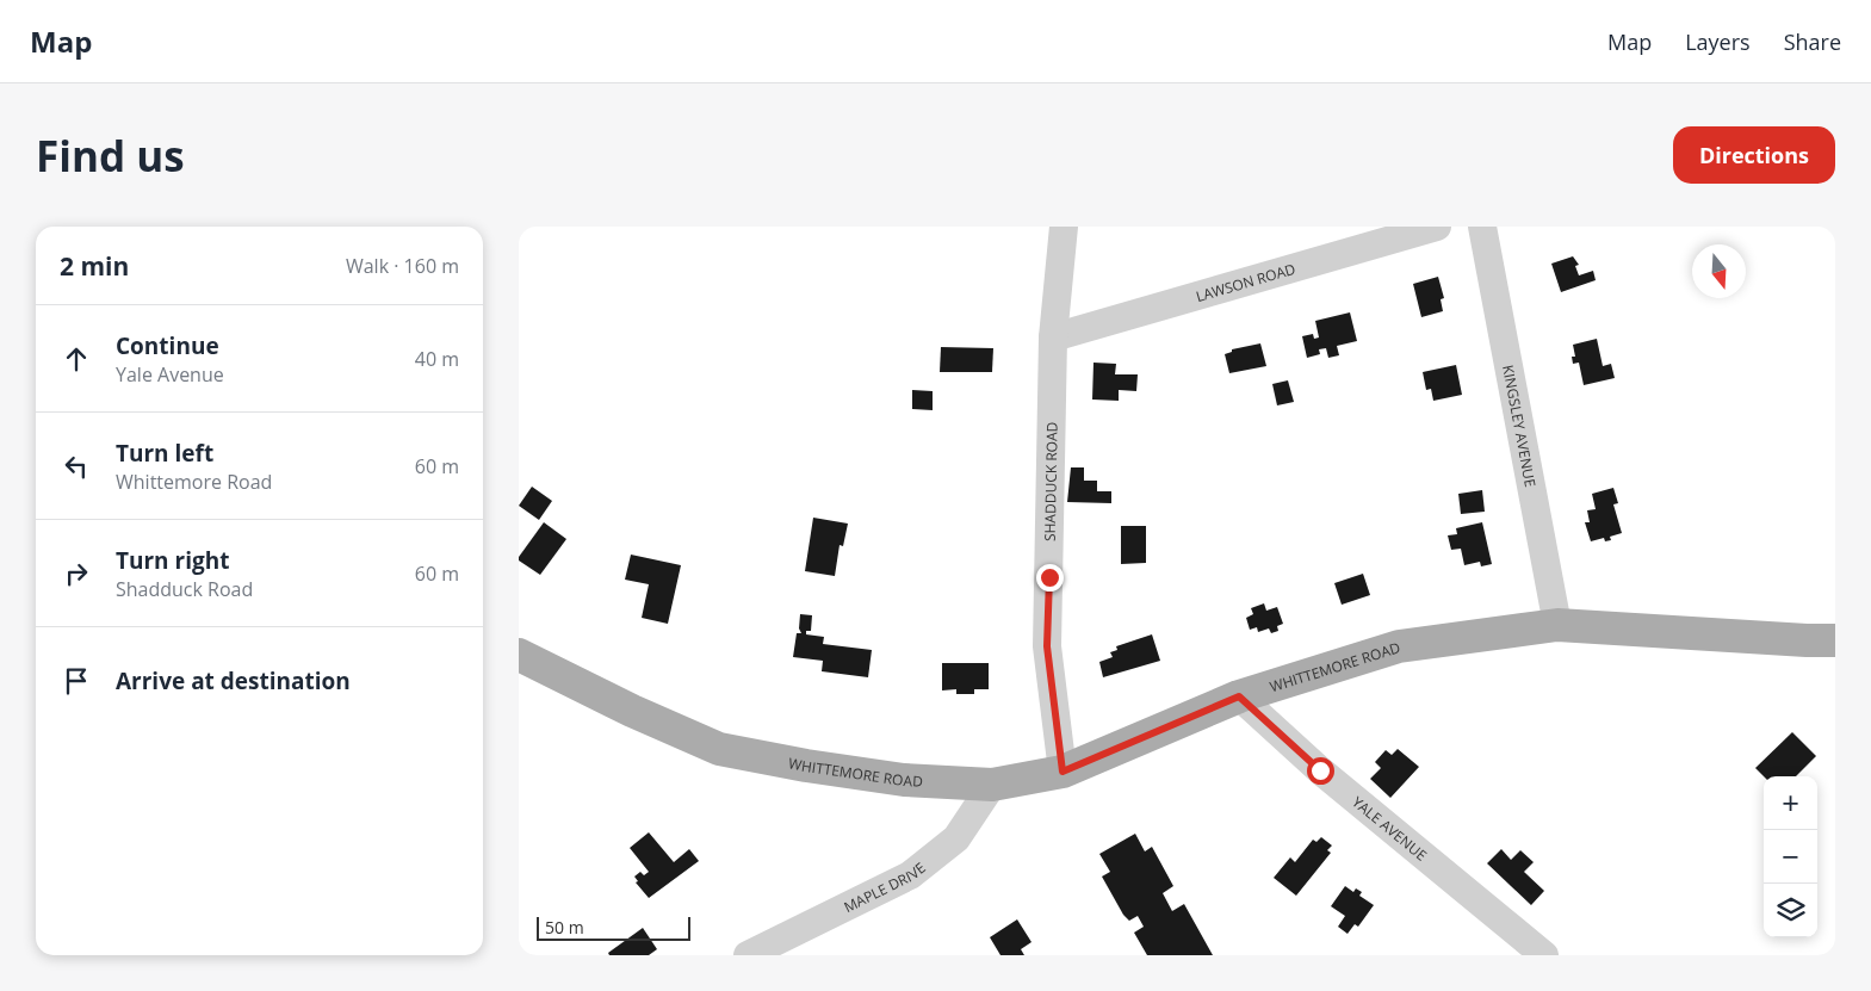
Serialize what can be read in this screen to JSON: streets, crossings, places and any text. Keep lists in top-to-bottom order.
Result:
{
  "streets": {
    "main road": ["WHITTEMORE ROAD"],
    "street": [
      "LAWSON ROAD",
      "KINGSLEY AVENUE",
      "SHADDUCK ROAD",
      "YALE AVENUE",
      "MAPLE DRIVE"
    ]
  },
  "crossings": [
    ["LAWSON ROAD", "SHADDUCK ROAD"],
    ["KINGSLEY AVENUE", "WHITTEMORE ROAD"],
    ["SHADDUCK ROAD", "WHITTEMORE ROAD"],
    ["WHITTEMORE ROAD", "YALE AVENUE"],
    ["WHITTEMORE ROAD", "MAPLE DRIVE"]
  ],
  "scale_bar": "50 m",
  "north": "bottom",
  "page": {
    "header": "Map",
    "nav": ["Map", "Layers", "Share"],
    "buttons": "Directions",
    "title": "Find us",
    "heading": ["2 min", "Walk · 160 m"],
    "list": [
      ["Continue", "Yale Avenue", "40 m"],
      ["Turn left", "Whittemore Road", "60 m"],
      ["Turn right", "Shadduck Road", "60 m"],
      "Arrive at destination"
    ],
    "map_buttons": ["+", "−"],
    "scale": "50 m"
  }
}
